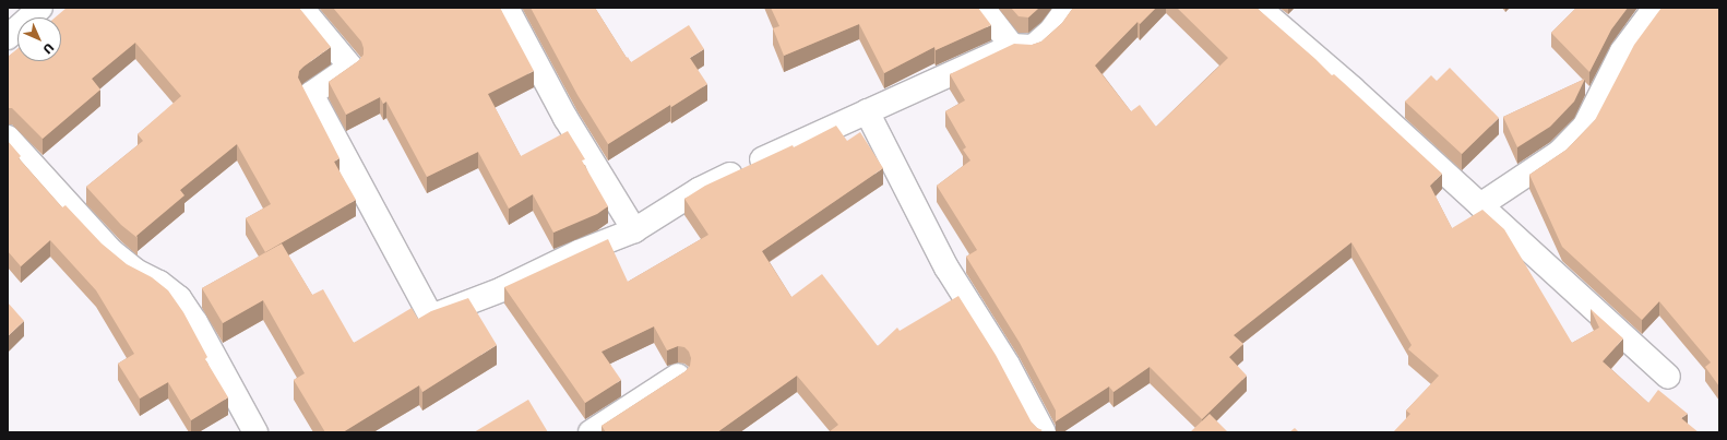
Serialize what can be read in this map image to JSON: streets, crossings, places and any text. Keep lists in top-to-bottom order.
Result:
{
  "north": "bottom right"
}
